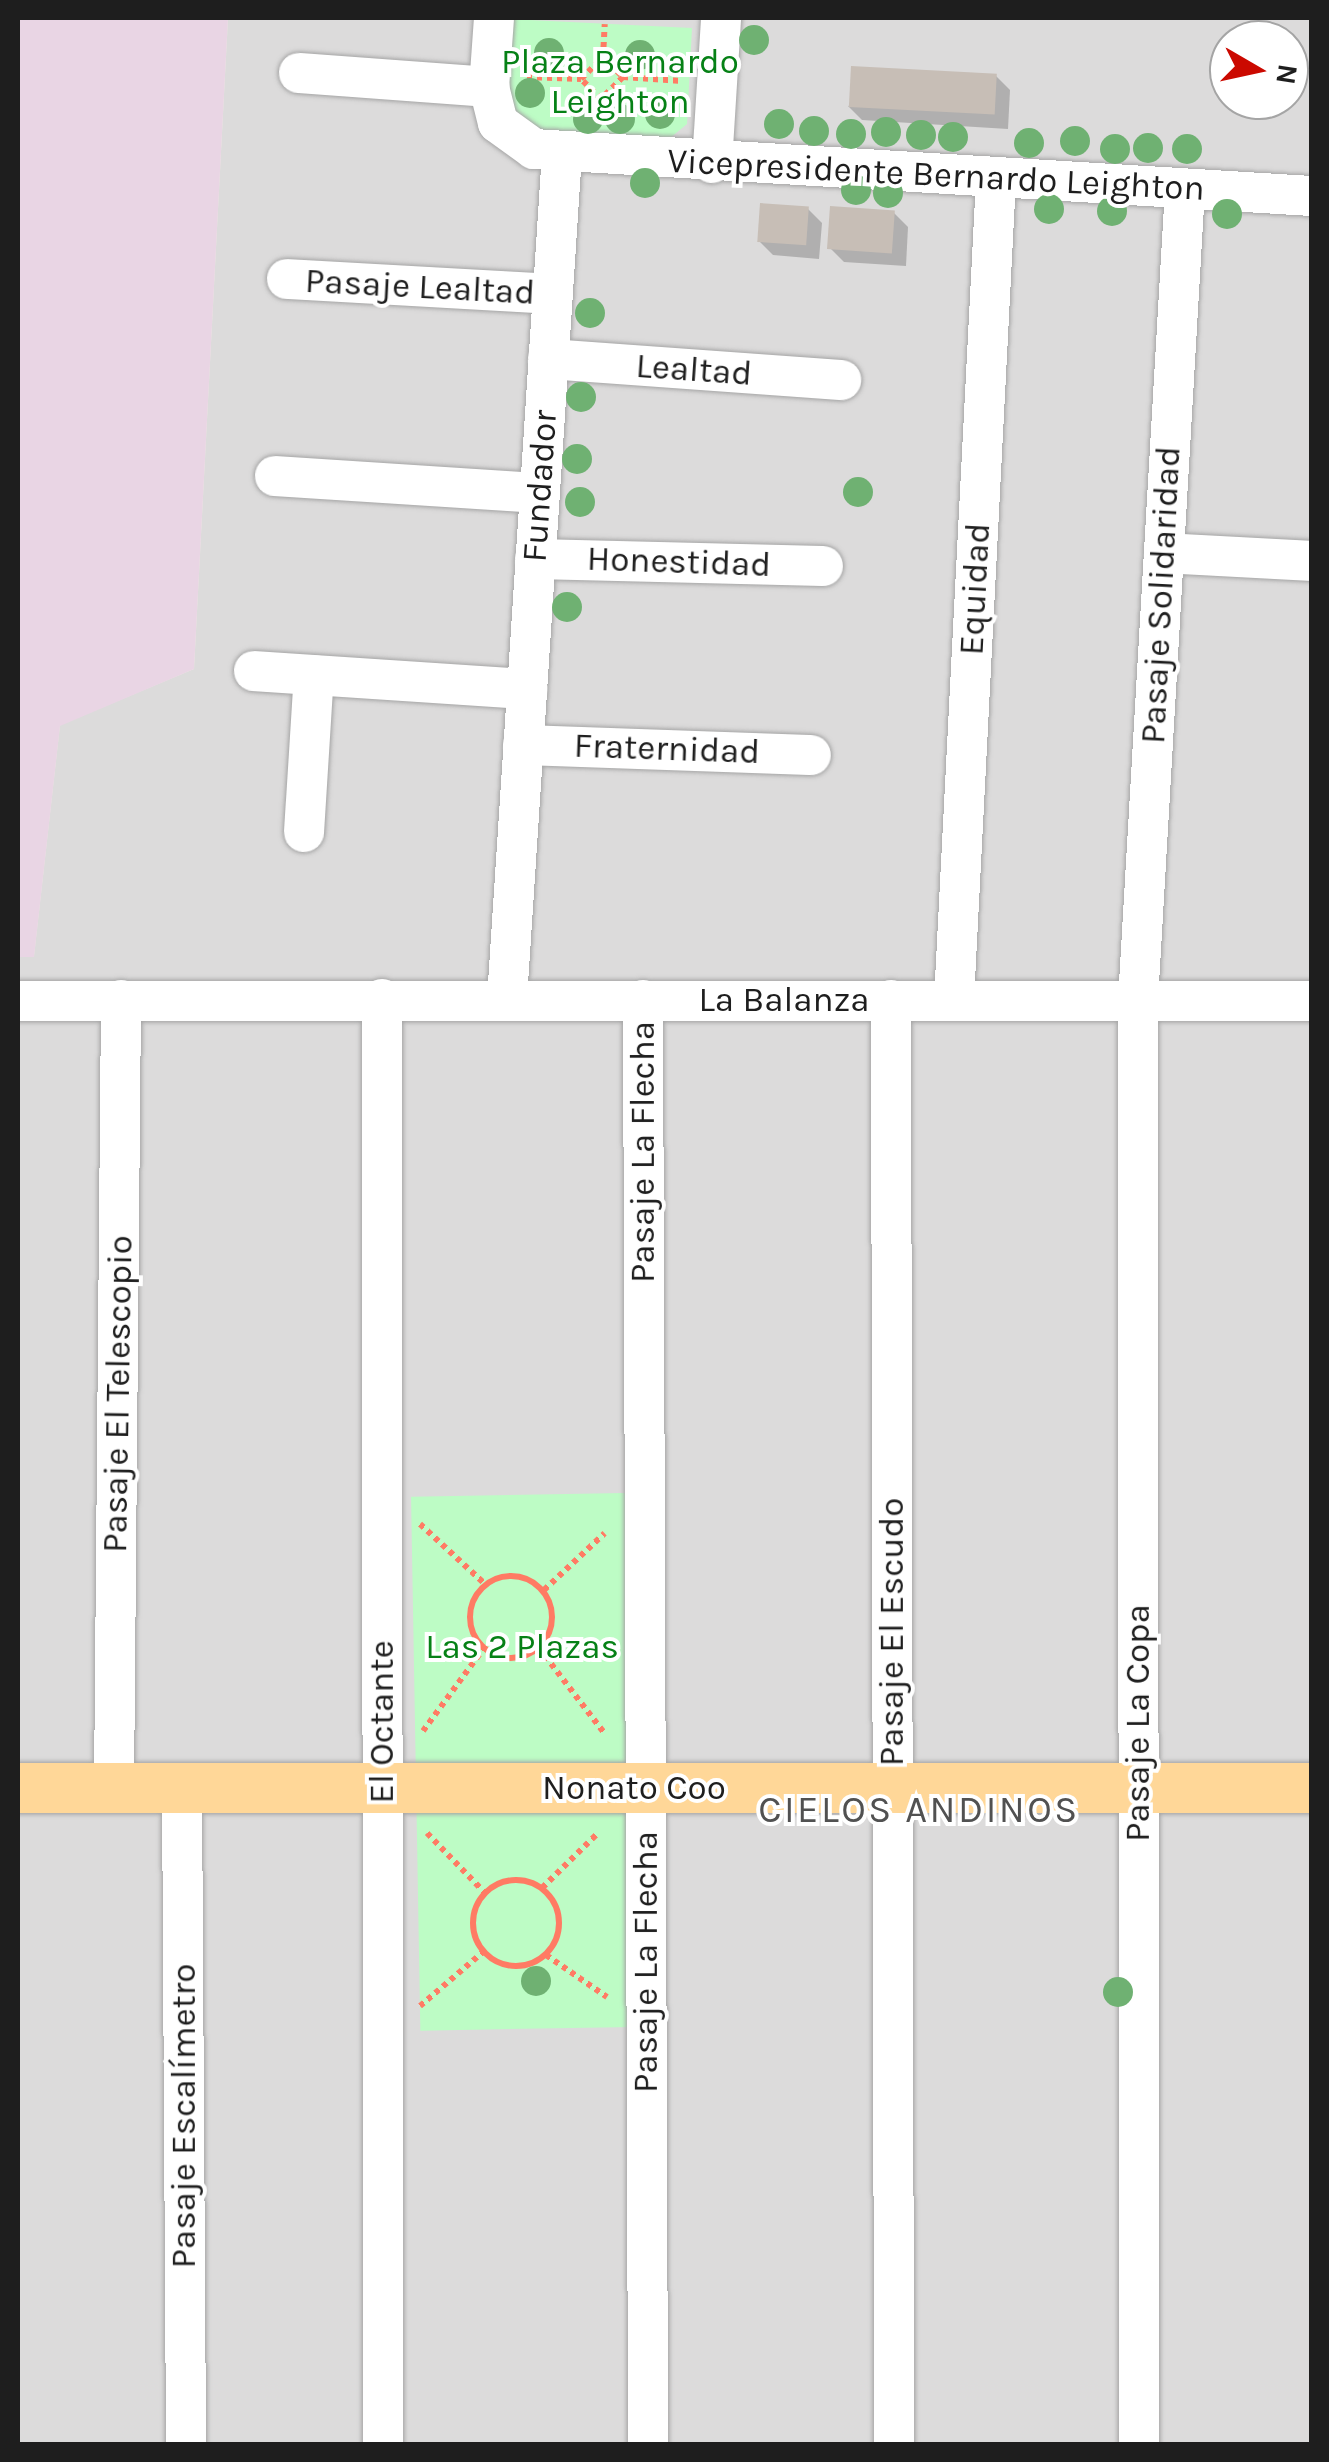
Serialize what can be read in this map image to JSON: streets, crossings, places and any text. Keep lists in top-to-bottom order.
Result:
{
  "streets": {
    "main road": ["Nonato Coo"],
    "street": [
      "Vicepresidente Bernardo Leighton",
      "Pasaje Lealtad",
      "Lealtad",
      "Fundador",
      "Honestidad",
      "Equidad",
      "Pasaje Solidaridad",
      "Fraternidad",
      "La Balanza",
      "Pasaje La Flecha",
      "Pasaje El Telescopio",
      "Pasaje El Escudo",
      "El Octante",
      "Pasaje La Copa",
      "Pasaje Escalímetro"
    ]
  },
  "crossings": [
    ["Vicepresidente Bernardo Leighton", "Fundador"],
    ["Vicepresidente Bernardo Leighton", "Equidad"],
    ["Vicepresidente Bernardo Leighton", "Pasaje Solidaridad"],
    ["Pasaje Lealtad", "Fundador"],
    ["Lealtad", "Fundador"],
    ["Fundador", "Honestidad"],
    ["Fundador", "Fraternidad"],
    ["Fundador", "La Balanza"],
    ["Equidad", "La Balanza"],
    ["Pasaje Solidaridad", "La Balanza"],
    ["Pasaje Solidaridad", "Pasaje La Copa"],
    ["La Balanza", "Pasaje La Flecha"],
    ["La Balanza", "Pasaje El Telescopio"],
    ["La Balanza", "Pasaje El Escudo"],
    ["La Balanza", "El Octante"],
    ["La Balanza", "Pasaje La Copa"],
    ["Pasaje La Flecha", "Nonato Coo"],
    ["Pasaje El Telescopio", "Nonato Coo"],
    ["Pasaje El Escudo", "Nonato Coo"],
    ["El Octante", "Nonato Coo"],
    ["Pasaje La Copa", "Nonato Coo"],
    ["Nonato Coo", "Pasaje Escalímetro"]
  ],
  "districts": ["CIELOS ANDINOS"],
  "parks": ["Plaza Bernardo Leighton", "Las 2 Plazas"],
  "north": "right"
}
